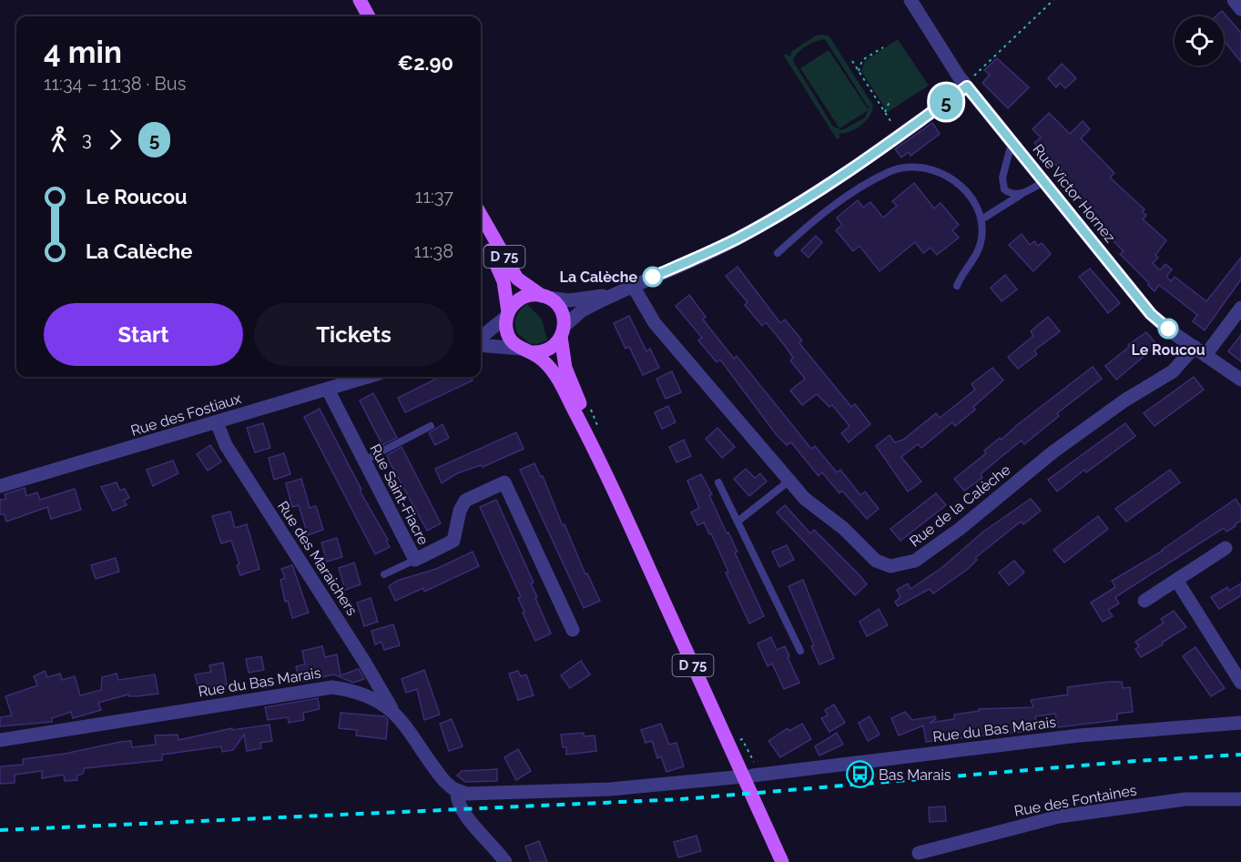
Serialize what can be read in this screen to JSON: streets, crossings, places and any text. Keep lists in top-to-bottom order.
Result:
{
  "streets": {
    "main road": ["D 75"],
    "street": [
      "Rue Victor Hornez",
      "Rue des Fostiaux",
      "Rue Saint-Fiacre",
      "Rue de la Calèche",
      "Rue des Maraichers",
      "Rue du Bas Marais",
      "Rue des Fontaines"
    ]
  },
  "crossings": [
    ["Rue Victor Hornez", "Rue de la Calèche"],
    ["D 75", "Rue du Bas Marais"],
    ["Rue des Fostiaux", "Rue Saint-Fiacre"],
    ["Rue des Fostiaux", "Rue des Maraichers"],
    ["Rue des Maraichers", "Rue du Bas Marais"]
  ],
  "places": {
    "other": ["La Calèche", "Le Roucou"],
    "bus stop": ["Bas Marais"]
  },
  "lines": ["bus line 5"],
  "page": {
    "on_map": "5",
    "heading": ["4 min", "11:34 – 11:38 · Bus", "€2.90"],
    "legs": ["3", "5"],
    "list": [
      {
        "name": "Le Roucou",
        "value": "11:37"
      },
      {
        "name": "La Calèche",
        "value": "11:38"
      }
    ],
    "buttons": ["Start", "Tickets"]
  }
}
